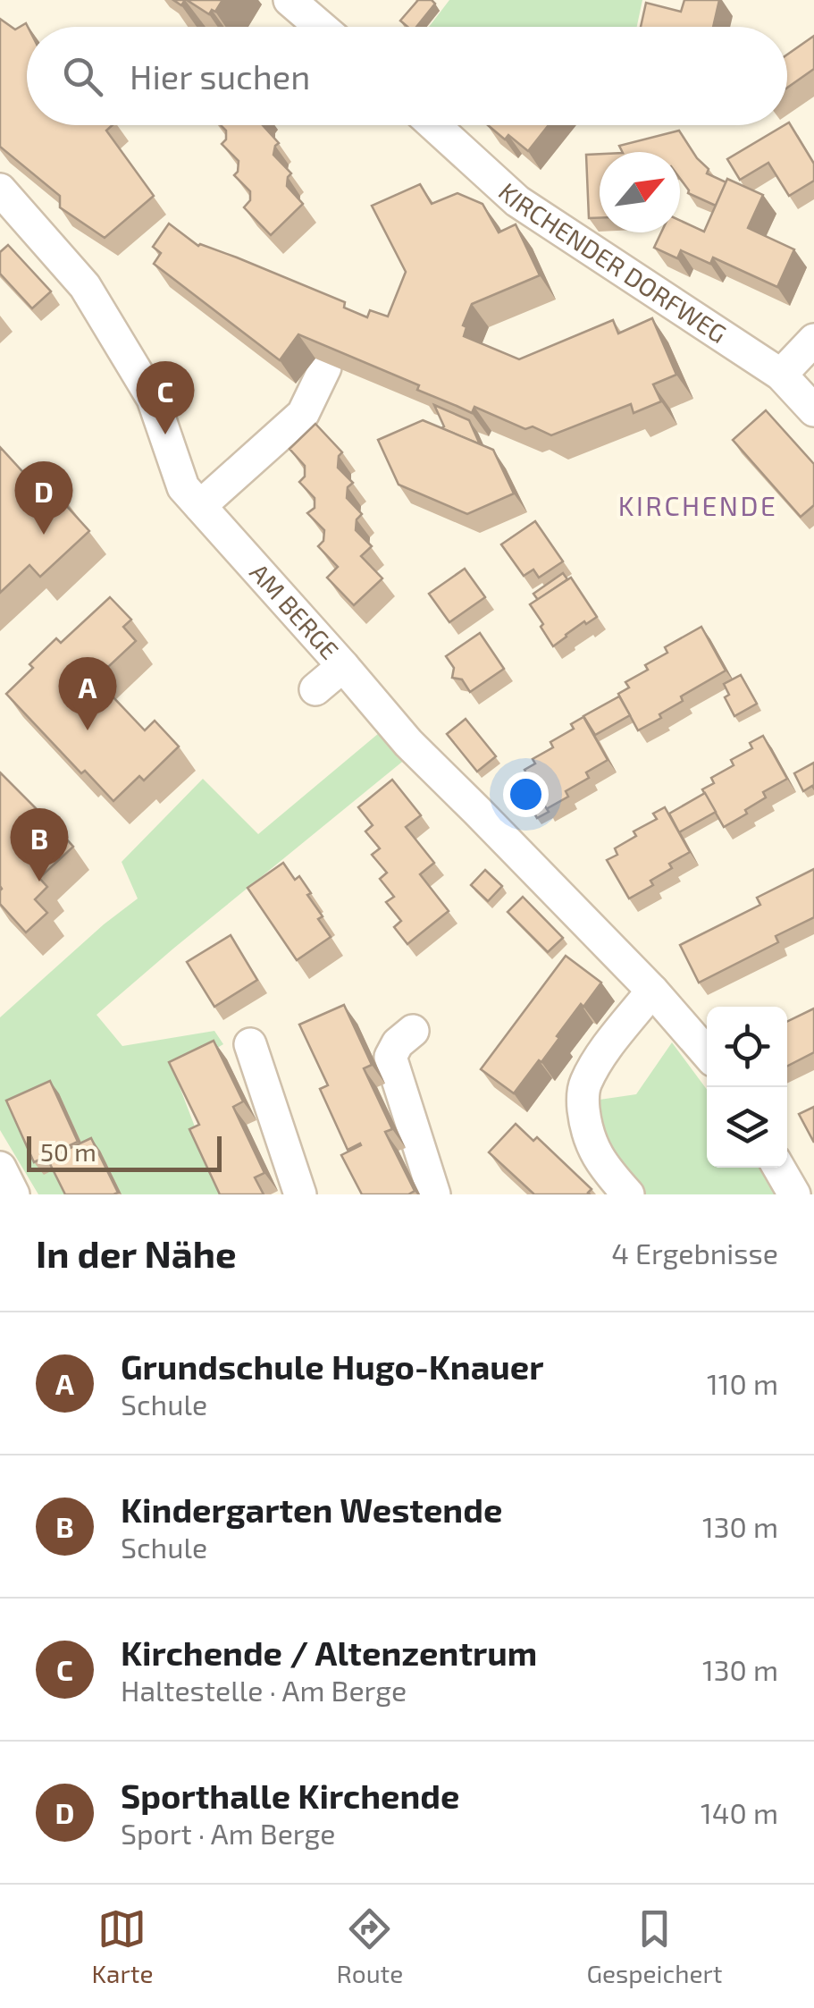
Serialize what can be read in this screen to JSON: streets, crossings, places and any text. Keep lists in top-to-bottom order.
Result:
{
  "streets": {
    "street": ["KIRCHENDER DORFWEG", "AM BERGE"]
  },
  "districts": ["KIRCHENDE"],
  "scale_bar": "50 m",
  "north": "top right",
  "page": {
    "search": "Hier suchen",
    "pins": [
      "C",
      "D",
      "A",
      "B"
    ],
    "scale": "50 m",
    "heading": ["In der Nähe", "4 Ergebnisse"],
    "list": [
      {
        "mark": "A",
        "name": "Grundschule Hugo-Knauer",
        "note": "Schule",
        "value": "110 m"
      },
      {
        "mark": "B",
        "name": "Kindergarten Westende",
        "note": "Schule",
        "value": "130 m"
      },
      {
        "mark": "C",
        "name": "Kirchende / Altenzentrum",
        "note": "Haltestelle · Am Berge",
        "value": "130 m"
      },
      {
        "mark": "D",
        "name": "Sporthalle Kirchende",
        "note": "Sport · Am Berge",
        "value": "140 m"
      }
    ],
    "nav": ["Karte", "Route", "Gespeichert"]
  }
}
